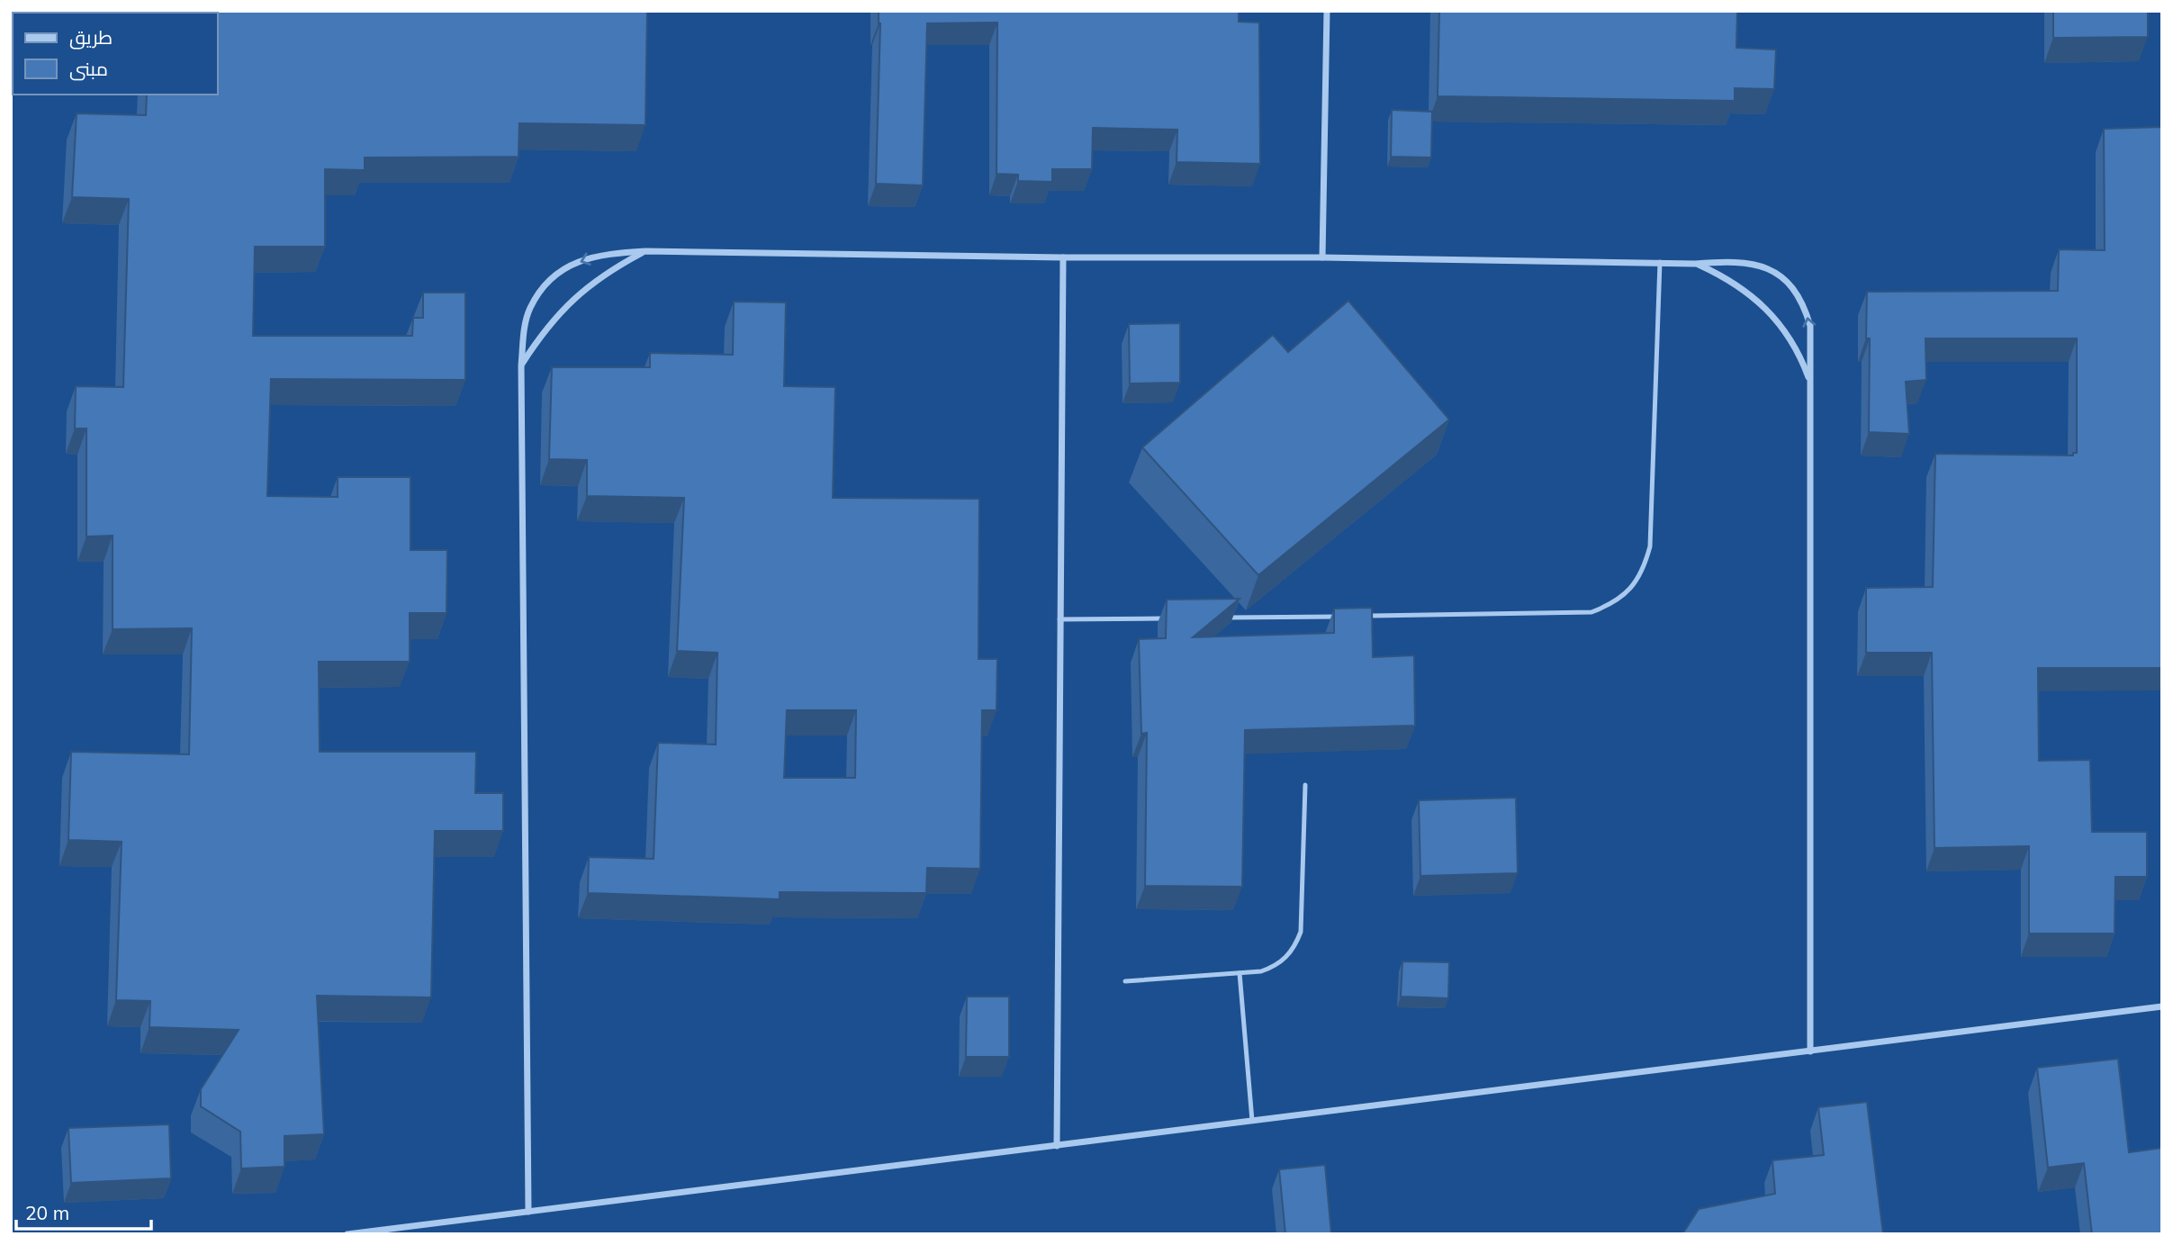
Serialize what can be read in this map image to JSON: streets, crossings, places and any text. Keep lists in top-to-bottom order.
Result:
{
  "legend": ["طريق", "مبنى"],
  "scale_bar": "20 m"
}
